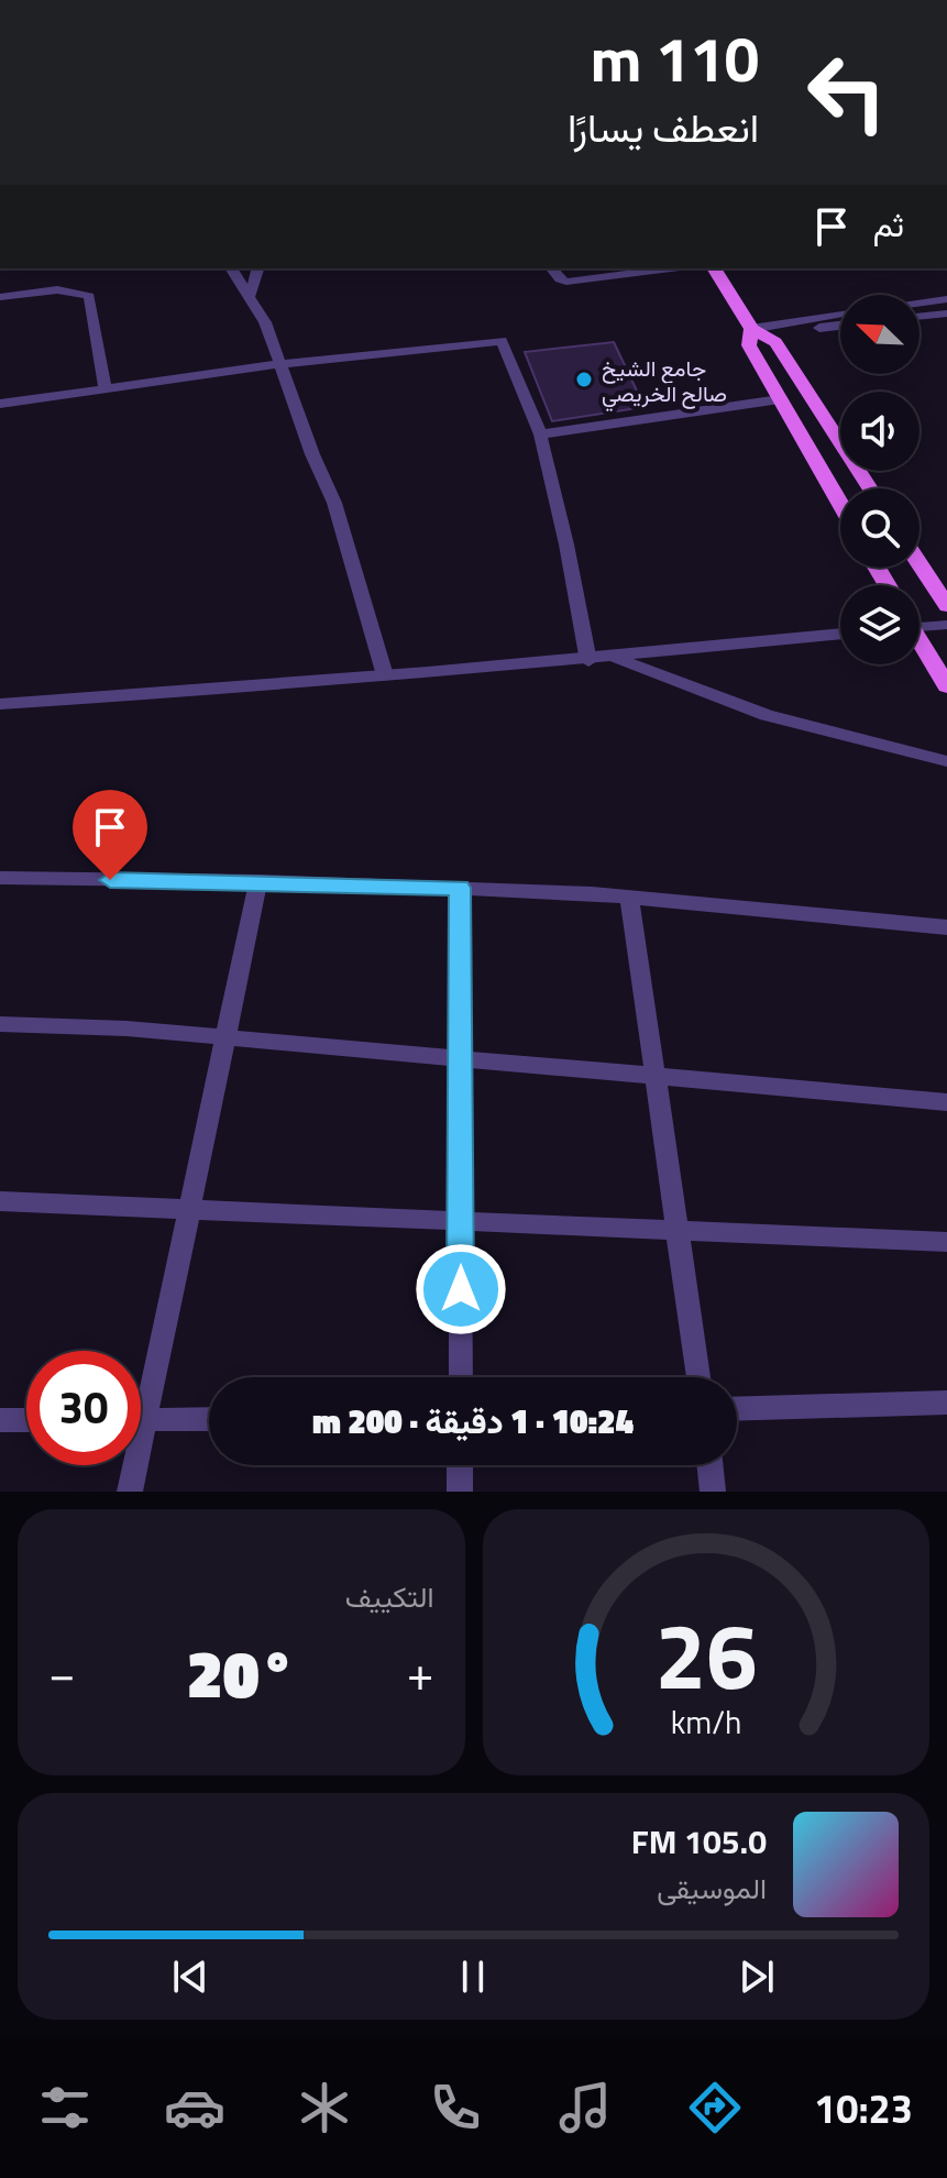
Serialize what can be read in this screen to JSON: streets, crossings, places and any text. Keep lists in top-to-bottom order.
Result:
{
  "places": ["جامع الشيخ صالح الخريصي"],
  "north": "top left",
  "page": {
    "turn": ["110 m", "انعطف يسارًا"],
    "then": "ثم",
    "limit": "30",
    "trip": "10:24 · 1 دقيقة · 200 m",
    "tile": "التكييف",
    "heat": ["−", "20°", "+"],
    "song": ["105.0 FM", "الموسيقى"],
    "tabs": "10:23",
    "gauge": ["26", "km/h"]
  }
}
